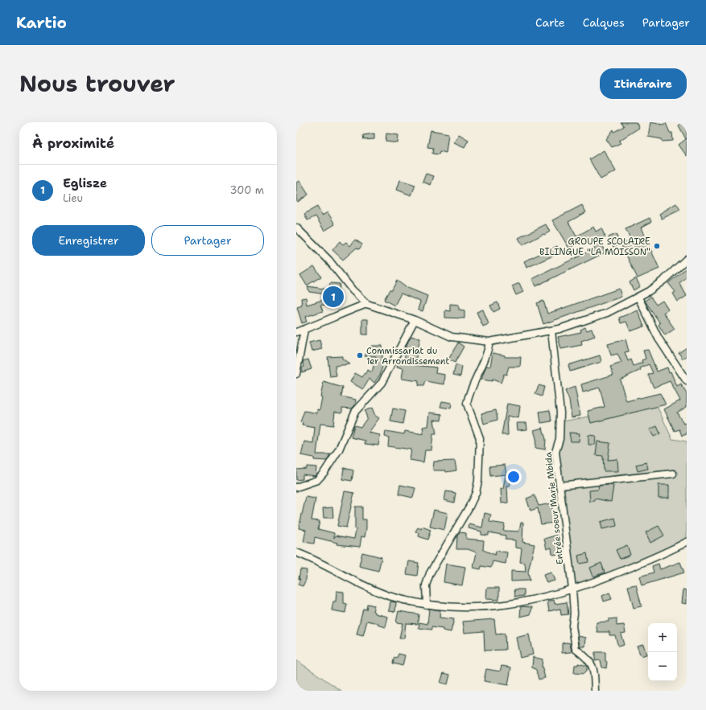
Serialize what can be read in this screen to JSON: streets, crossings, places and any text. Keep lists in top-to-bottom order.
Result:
{
  "streets": {
    "street": ["Entrée soeur Marie Mbida"]
  },
  "places": ["GROUPE SCOLAIRE BILINGUE \"LA MOISSON\"", "Commissariat du 1er Arrondissement"],
  "page": {
    "header": "Kartio",
    "nav": ["Carte", "Calques", "Partager"],
    "title": "Nous trouver",
    "buttons": [
      "Itinéraire",
      ["Enregistrer", "Partager"]
    ],
    "heading": "À proximité",
    "list": [
      {
        "mark": "1",
        "name": "Eglisze",
        "note": "Lieu",
        "value": "300 m"
      }
    ],
    "pins": "1",
    "map_buttons": ["+", "−"]
  }
}
